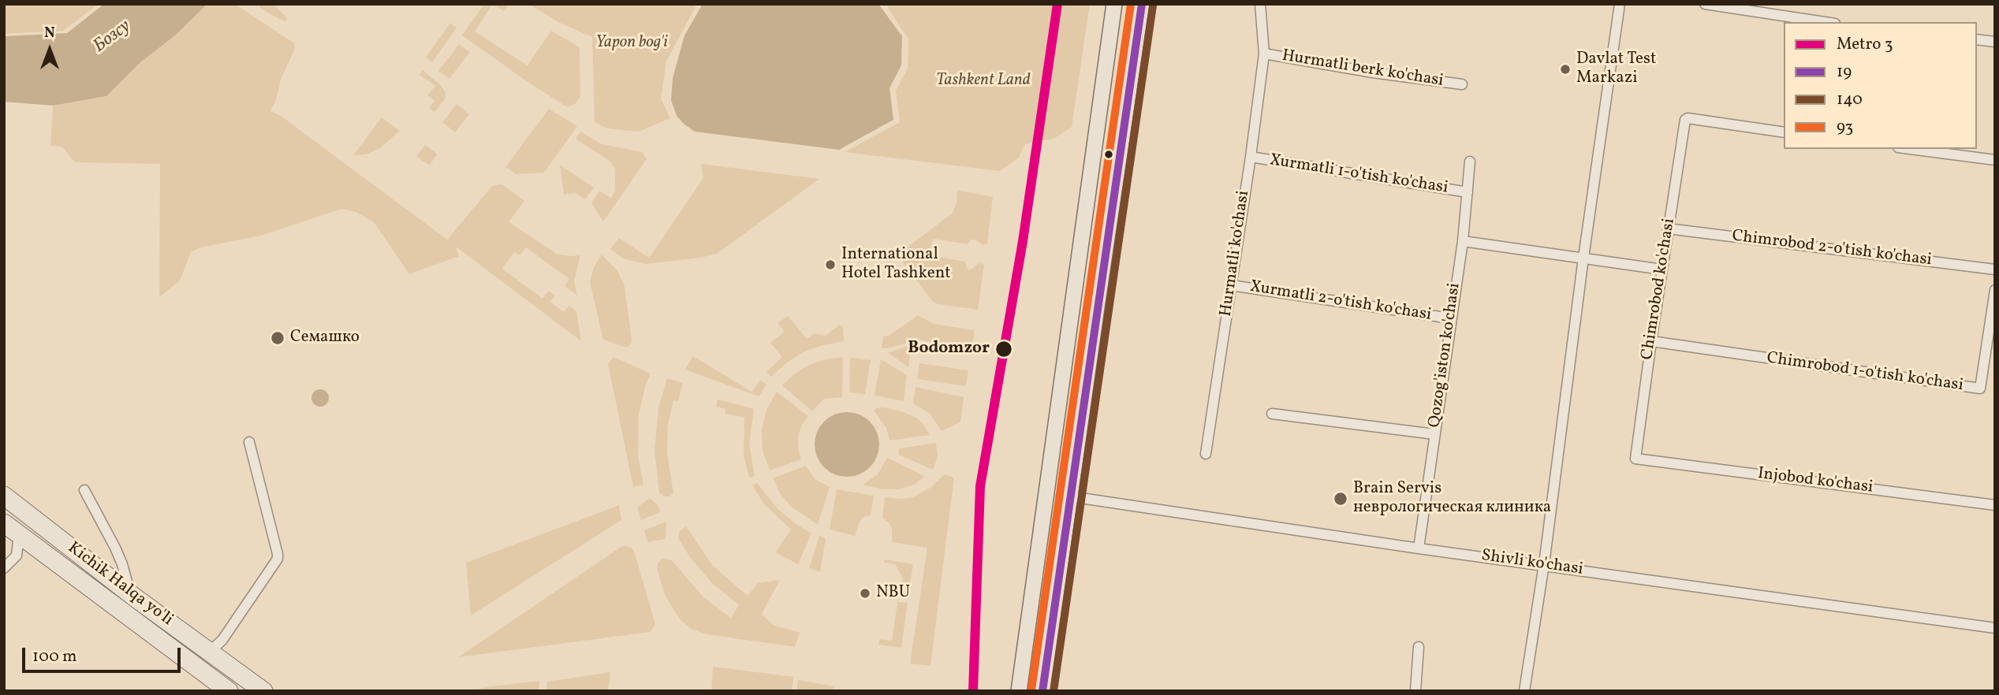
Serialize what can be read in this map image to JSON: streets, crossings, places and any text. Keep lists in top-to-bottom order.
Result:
{
  "streets": {
    "highway": ["Kichik Halqa yo'li"],
    "street": [
      "Hurmatli berk ko'chasi",
      "Xurmatli 1-o'tish ko'chasi",
      "Chimrobod 2-o'tish ko'chasi",
      "Hurmatli ko'chasi",
      "Chimrobod ko'chasi",
      "Xurmatli 2-o'tish ko'chasi",
      "Qozog'iston ko'chasi",
      "Chimrobod 1-o'tish ko'chasi",
      "Injobod ko'chasi",
      "Shivli ko'chasi"
    ]
  },
  "crossings": [
    ["Hurmatli berk ko'chasi", "Hurmatli ko'chasi"],
    ["Xurmatli 1-o'tish ko'chasi", "Hurmatli ko'chasi"],
    ["Xurmatli 1-o'tish ko'chasi", "Qozog'iston ko'chasi"],
    ["Chimrobod 2-o'tish ko'chasi", "Chimrobod ko'chasi"],
    ["Hurmatli ko'chasi", "Xurmatli 2-o'tish ko'chasi"],
    ["Chimrobod ko'chasi", "Chimrobod 1-o'tish ko'chasi"],
    ["Chimrobod ko'chasi", "Injobod ko'chasi"],
    ["Xurmatli 2-o'tish ko'chasi", "Qozog'iston ko'chasi"],
    ["Qozog'iston ko'chasi", "Shivli ko'chasi"]
  ],
  "water": ["Бозсу"],
  "parks": ["Yapon bog'i", "Tashkent Land"],
  "places": [
    "Davlat Test Markazi",
    "International Hotel Tashkent",
    "Семашко",
    "Bodomzor",
    "Brain Servis неврологическая клиника",
    "NBU"
  ],
  "lines": [
    "metro line 3",
    "transit line 19",
    "transit line 93",
    "transit line 140"
  ],
  "legend": [
    "Metro 3",
    "19",
    "140",
    "93"
  ],
  "scale_bar": "100 m",
  "north": "top"
}
